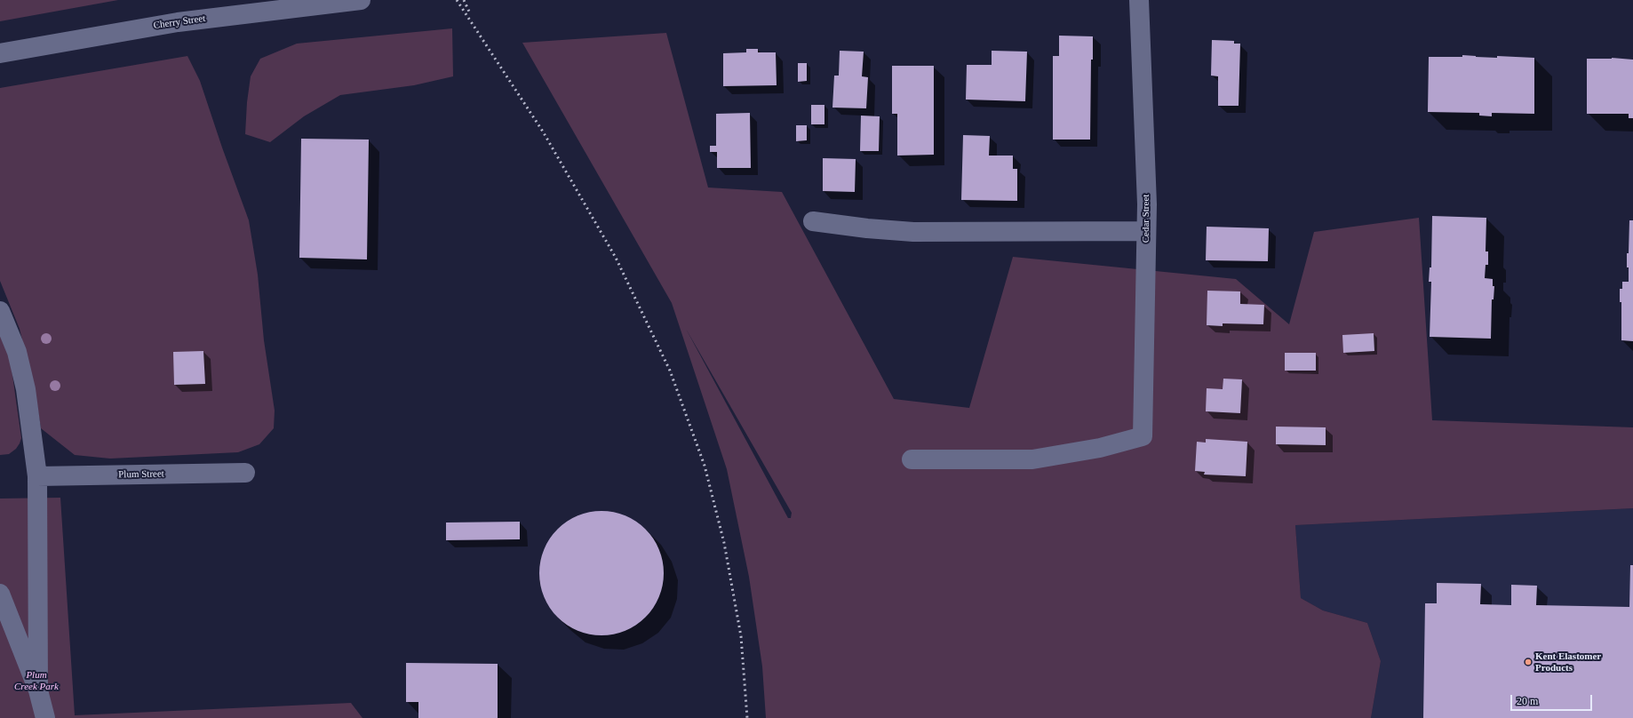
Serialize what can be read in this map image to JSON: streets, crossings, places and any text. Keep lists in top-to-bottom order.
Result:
{
  "streets": {
    "street": ["Cherry Street", "Cedar Street", "Plum Street"]
  },
  "parks": ["Plum Creek Park"],
  "places": ["Kent Elastomer Products"],
  "scale_bar": "20 m"
}
